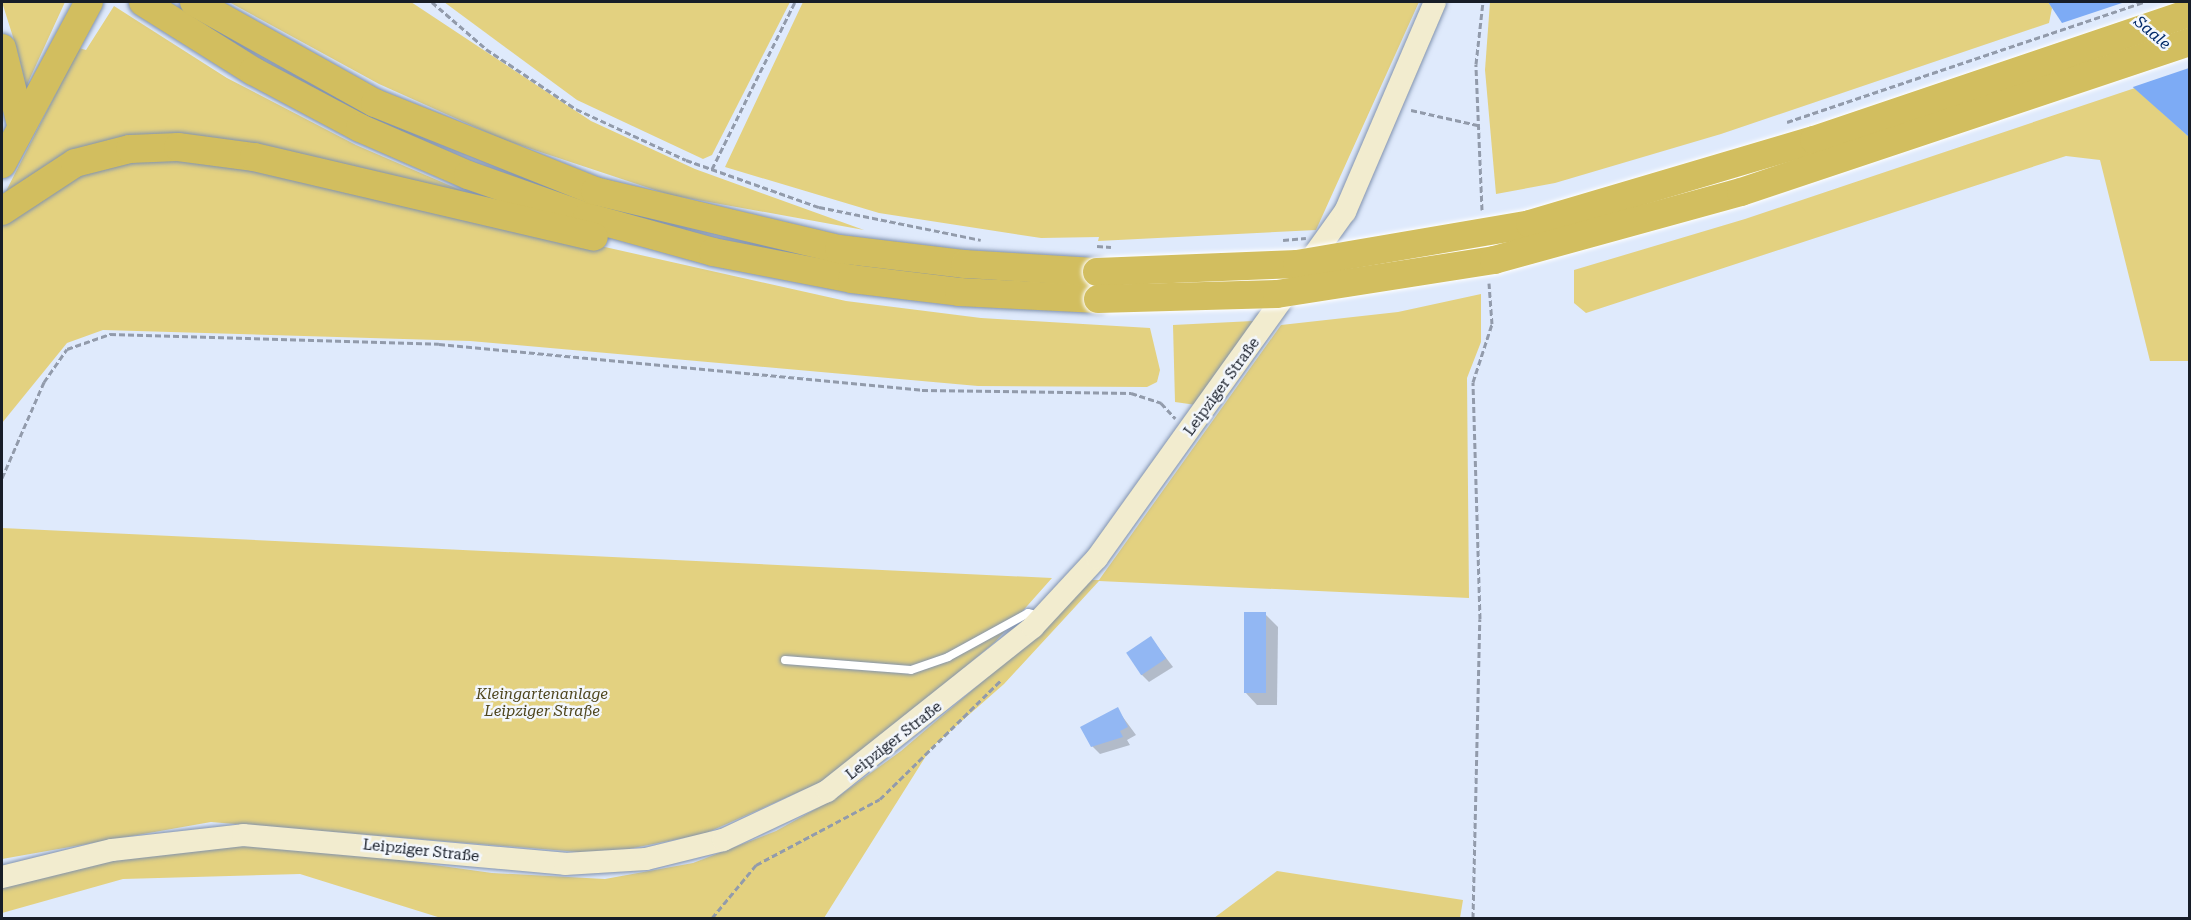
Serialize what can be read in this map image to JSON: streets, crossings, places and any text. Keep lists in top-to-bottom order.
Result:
{
  "streets": {
    "street": ["Leipziger Straße"]
  },
  "water": ["Saale"],
  "parks": ["Kleingartenanlage Leipziger Straße"]
}
